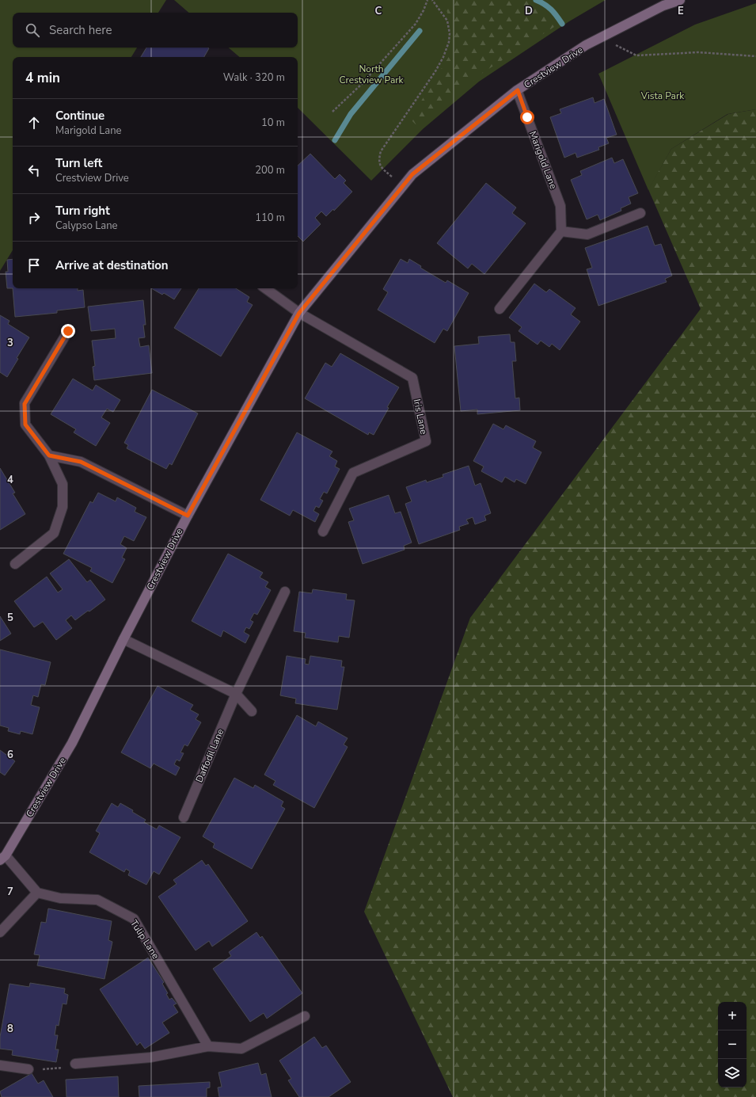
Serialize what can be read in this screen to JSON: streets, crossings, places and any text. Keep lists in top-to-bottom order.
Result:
{
  "streets": {
    "street": [
      "Crestview Drive",
      "Marigold Lane",
      "Iris Lane",
      "Daffodil Lane",
      "Tulip Lane"
    ]
  },
  "crossings": [
    ["Crestview Drive", "Marigold Lane"],
    ["Crestview Drive", "Iris Lane"]
  ],
  "parks": ["North Crestview Park", "Vista Park"],
  "page": {
    "search": "Search here",
    "heading": ["4 min", "Walk · 320 m"],
    "list": [
      ["Continue", "Marigold Lane", "10 m"],
      ["Turn left", "Crestview Drive", "200 m"],
      ["Turn right", "Calypso Lane", "110 m"],
      "Arrive at destination"
    ],
    "map_buttons": ["+", "−"]
  },
  "grid": {
    "columns": ["C", "D", "E"],
    "rows": [
      "3",
      "4",
      "5",
      "6",
      "7",
      "8"
    ]
  }
}
